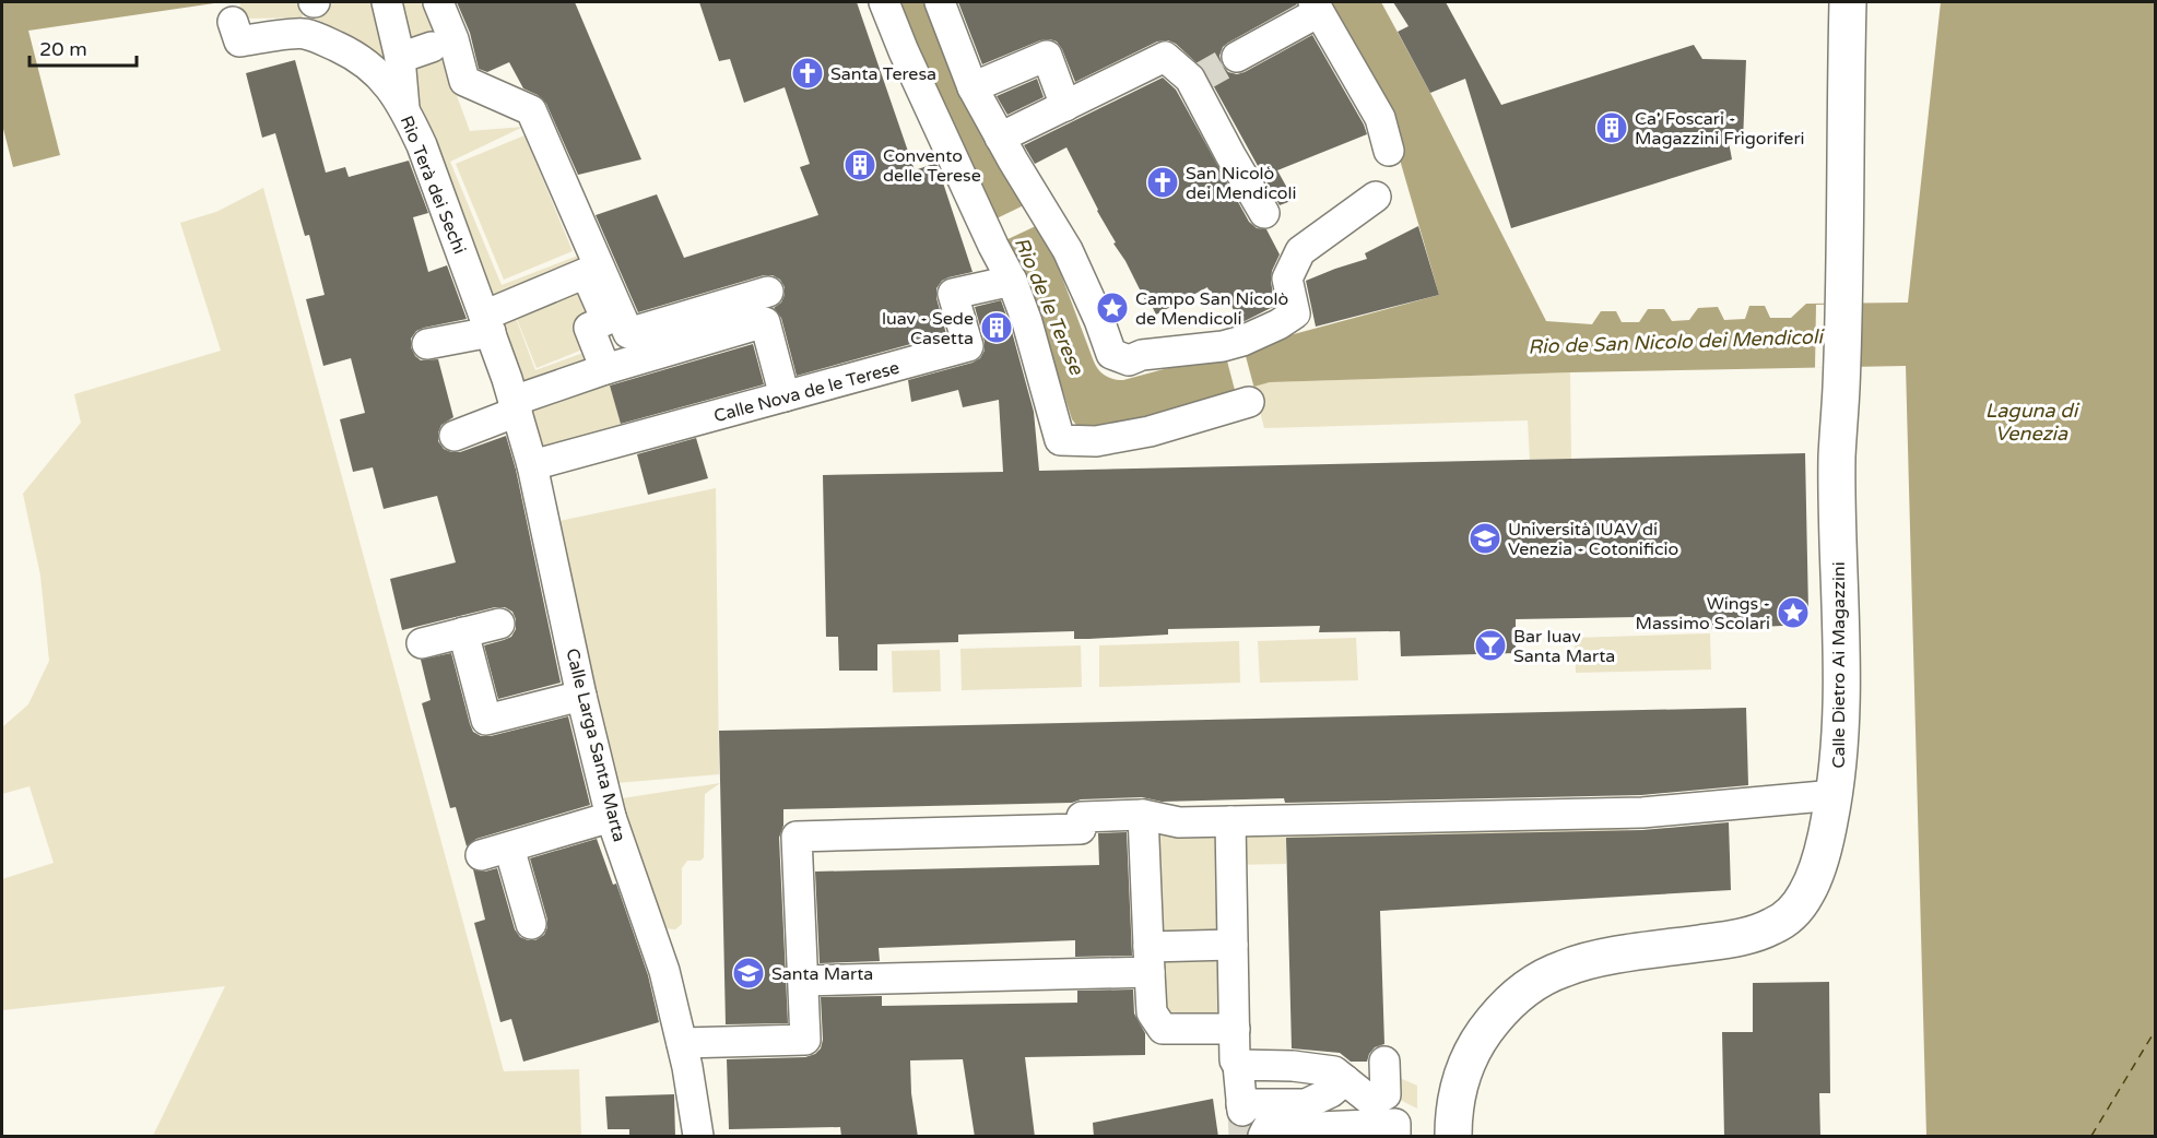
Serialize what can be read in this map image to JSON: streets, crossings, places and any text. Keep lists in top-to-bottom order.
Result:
{
  "streets": {
    "street": [
      "Rio Terà dei Sechi",
      "Calle Nova de le Terese",
      "Calle Dietro Ai Magazzini",
      "Calle Larga Santa Marta"
    ]
  },
  "crossings": [
    ["Rio Terà dei Sechi", "Calle Nova de le Terese"],
    ["Rio Terà dei Sechi", "Calle Larga Santa Marta"],
    ["Calle Nova de le Terese", "Calle Larga Santa Marta"]
  ],
  "water": ["Rio de le Terese", "Rio de San Nicolo dei Mendicoli", "Laguna di Venezia"],
  "places": {
    "church": ["Santa Teresa", "San Nicolò dei Mendicoli"],
    "building": ["Ca' Foscari - Magazzini Frigoriferi", "Convento delle Terese", "Iuav - Sede Casetta"],
    "place": ["Campo San Nicolò de Mendicoli", "Wings - Massimo Scolari"],
    "school or university": ["Università IUAV di Venezia - Cotonificio", "Santa Marta"],
    "bar": ["Bar Iuav Santa Marta"]
  },
  "scale_bar": "20 m"
}
